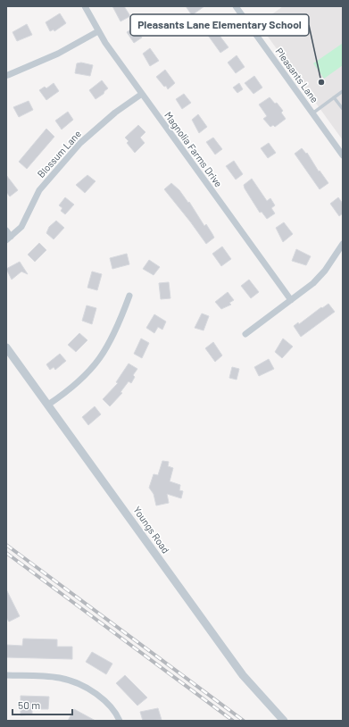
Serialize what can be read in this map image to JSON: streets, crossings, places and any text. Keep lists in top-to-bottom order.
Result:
{
  "streets": {
    "street": [
      "Pleasants Lane",
      "Magnolia Farms Drive",
      "Blossum Lane",
      "Youngs Road"
    ]
  },
  "crossings": [
    ["Magnolia Farms Drive", "Blossum Lane"]
  ],
  "places": ["Pleasants Lane Elementary School"],
  "scale_bar": "50 m"
}
